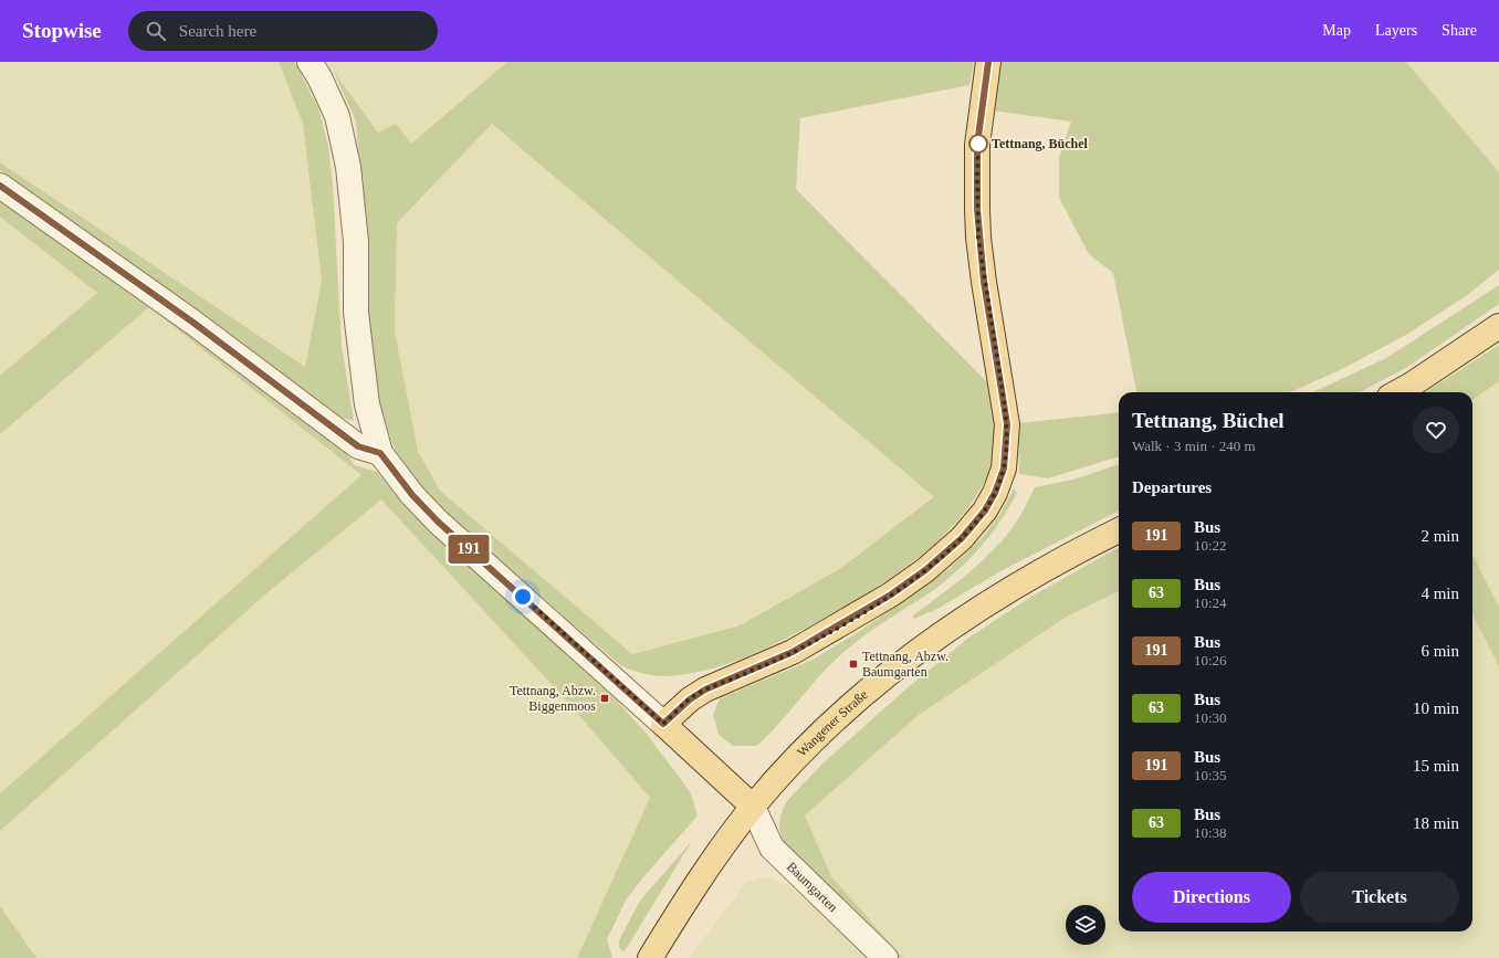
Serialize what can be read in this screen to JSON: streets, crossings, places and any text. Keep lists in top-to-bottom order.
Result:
{
  "streets": {
    "main road": ["Wangener Straße"],
    "street": ["Baumgarten"]
  },
  "crossings": [
    ["Wangener Straße", "Baumgarten"]
  ],
  "places": {
    "other": ["Tettnang, Büchel"],
    "transit": ["Tettnang, Abzw. Baumgarten", "Tettnang, Abzw. Biggenmoos"]
  },
  "lines": ["bus line 191"],
  "page": {
    "header": "Stopwise",
    "search": "Search here",
    "nav": ["Map", "Layers", "Share"],
    "on_map": "191",
    "heading": [
      ["Tettnang, Büchel", "Walk · 3 min · 240 m"],
      "Departures"
    ],
    "list": [
      {
        "mark": "191",
        "name": "Bus",
        "note": "10:22",
        "value": "2 min"
      },
      {
        "mark": "63",
        "name": "Bus",
        "note": "10:24",
        "value": "4 min"
      },
      {
        "mark": "191",
        "name": "Bus",
        "note": "10:26",
        "value": "6 min"
      },
      {
        "mark": "63",
        "name": "Bus",
        "note": "10:30",
        "value": "10 min"
      },
      {
        "mark": "191",
        "name": "Bus",
        "note": "10:35",
        "value": "15 min"
      },
      {
        "mark": "63",
        "name": "Bus",
        "note": "10:38",
        "value": "18 min"
      }
    ],
    "buttons": ["Directions", "Tickets"]
  }
}
